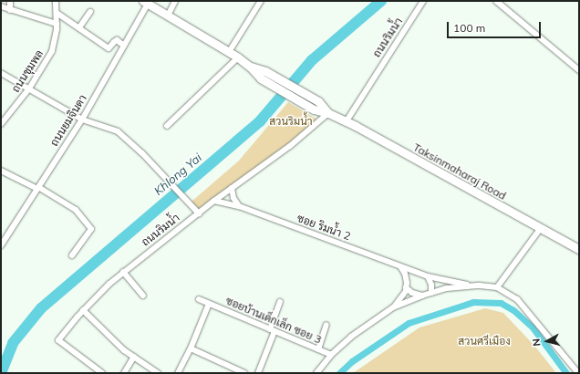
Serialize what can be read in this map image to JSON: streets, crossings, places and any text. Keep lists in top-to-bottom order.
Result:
{
  "streets": {
    "street": [
      "ถนนริมน้ำ",
      "ถนนชุมพล",
      "ถนนยมจินดา",
      "Taksinmaharaj Road",
      "ซอย ริมน้ำ 2",
      "ซอยบ้านเด็กเล็ก ซอย 3"
    ]
  },
  "crossings": [
    ["ถนนริมน้ำ", "Taksinmaharaj Road"],
    ["ถนนริมน้ำ", "ซอย ริมน้ำ 2"],
    ["ถนนยมจินดา", "Taksinmaharaj Road"]
  ],
  "water": ["Khlong Yai"],
  "parks": ["สวนริมน้ำ", "สวนศรีเมือง"],
  "scale_bar": "100 m",
  "north": "left"
}
